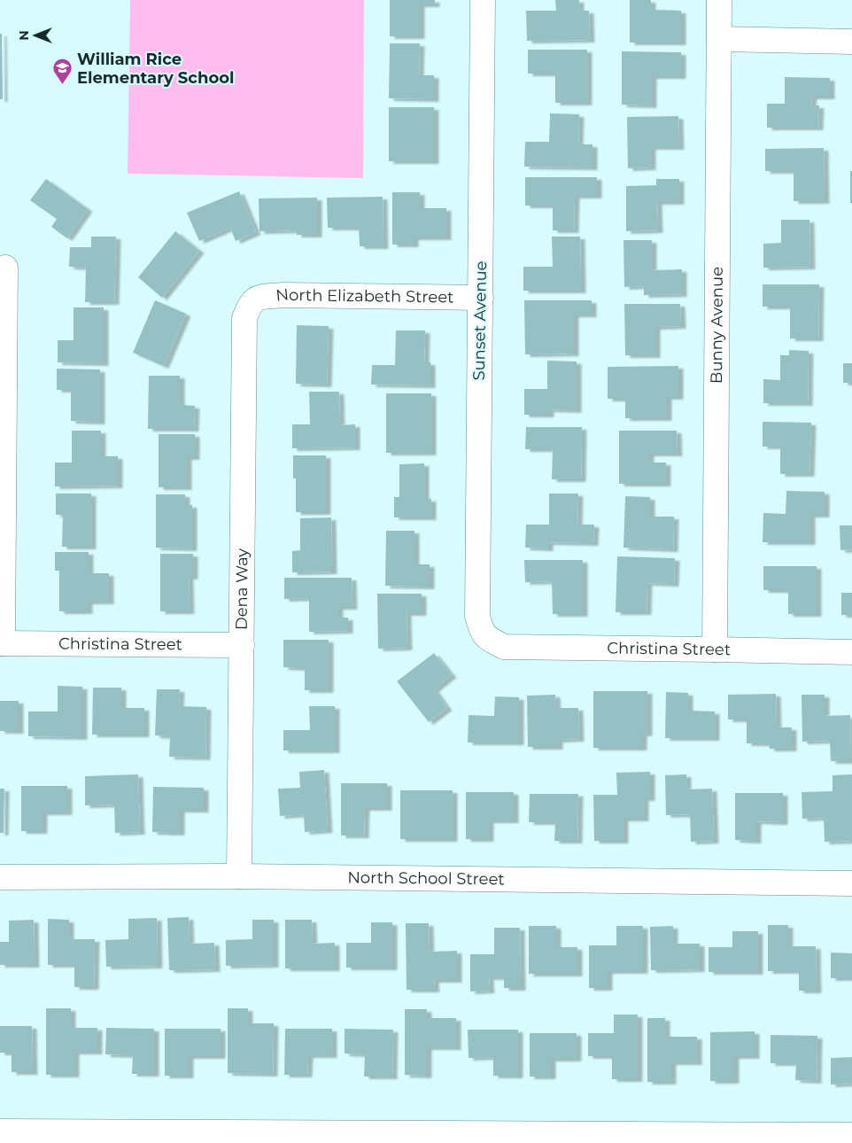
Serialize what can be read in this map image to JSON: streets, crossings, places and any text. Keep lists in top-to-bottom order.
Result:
{
  "streets": {
    "street": [
      "North Elizabeth Street",
      "Sunset Avenue",
      "Bunny Avenue",
      "Dena Way",
      "Christina Street",
      "North School Street"
    ]
  },
  "crossings": [
    ["North Elizabeth Street", "Sunset Avenue"],
    ["North Elizabeth Street", "Dena Way"],
    ["Sunset Avenue", "Christina Street"],
    ["Bunny Avenue", "Christina Street"],
    ["Dena Way", "Christina Street"],
    ["Dena Way", "North School Street"]
  ],
  "places": {
    "school or university": ["William Rice Elementary School"]
  },
  "north": "left"
}
